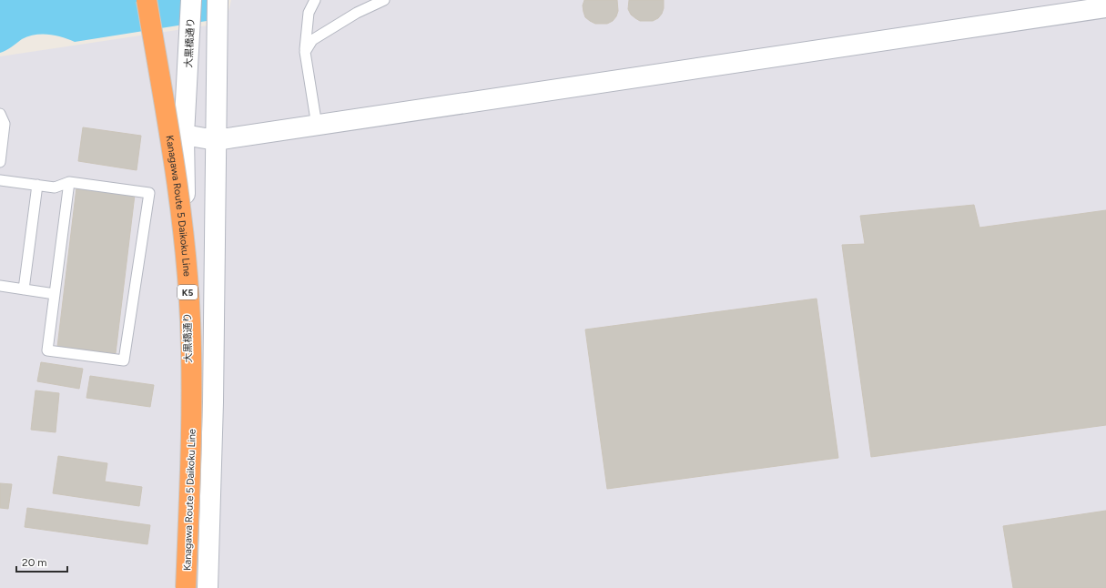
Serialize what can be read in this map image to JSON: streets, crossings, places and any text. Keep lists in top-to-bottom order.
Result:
{
  "streets": {
    "highway": ["Kanagawa Route 5 Daikoku Line", "K5"],
    "street": ["大黒橋通り"]
  },
  "scale_bar": "20 m"
}
